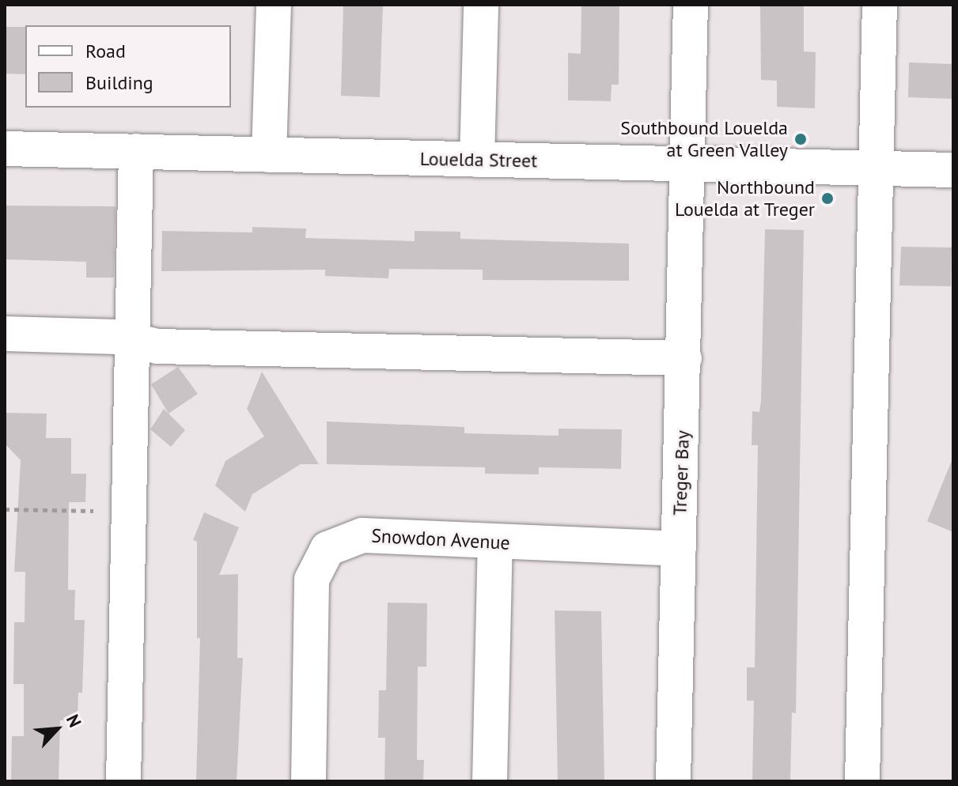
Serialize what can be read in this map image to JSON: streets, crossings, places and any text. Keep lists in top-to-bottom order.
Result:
{
  "streets": {
    "street": ["Louelda Street", "Treger Bay", "Snowdon Avenue"]
  },
  "crossings": [
    ["Louelda Street", "Treger Bay"],
    ["Treger Bay", "Snowdon Avenue"]
  ],
  "places": ["Southbound Louelda at Green Valley", "Northbound Louelda at Treger"],
  "legend": ["Road", "Building"],
  "north": "top right"
}
